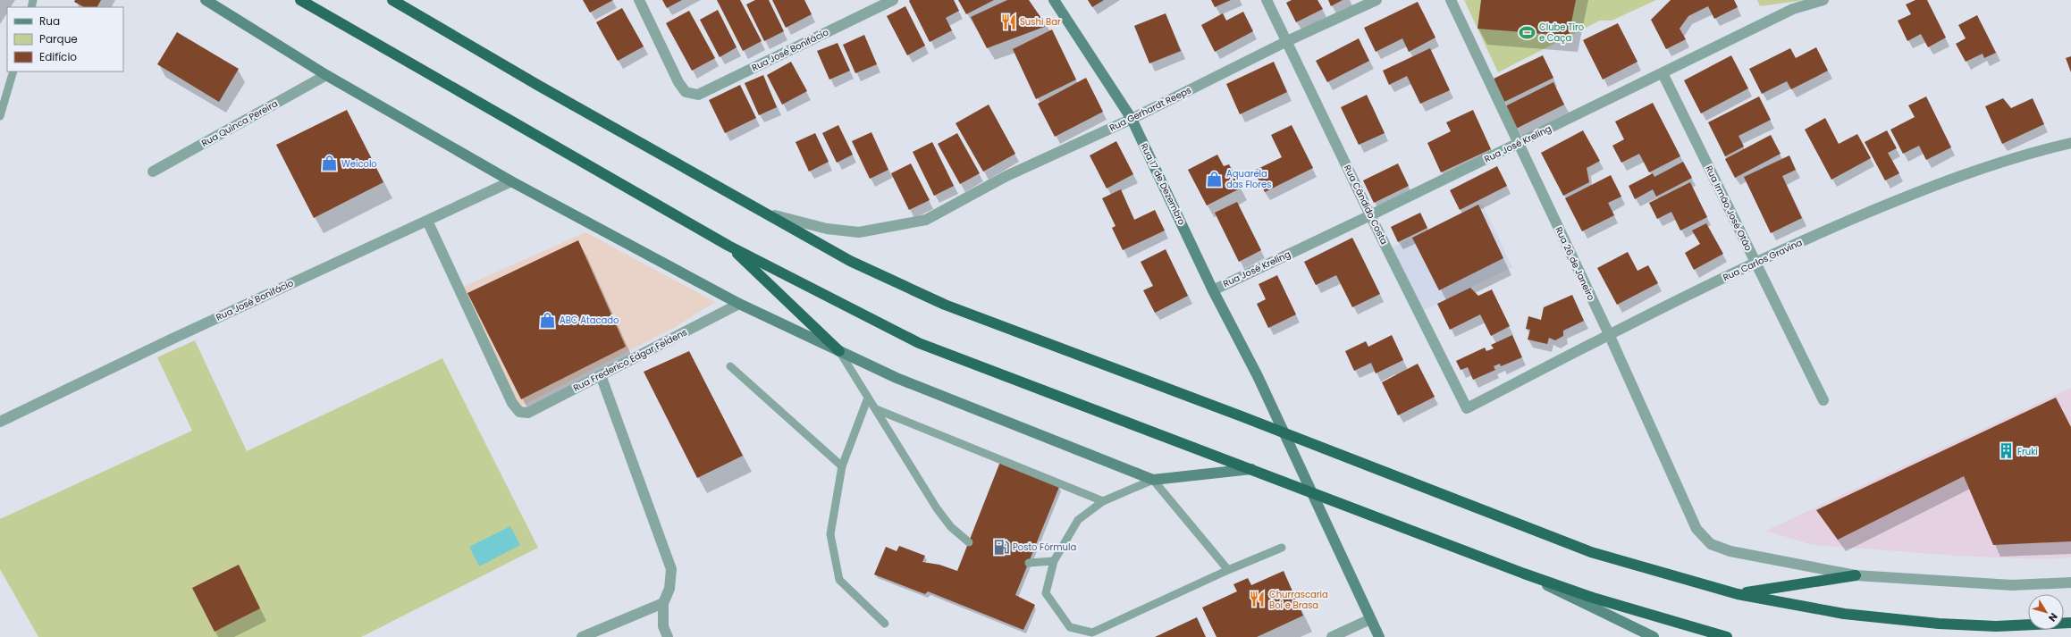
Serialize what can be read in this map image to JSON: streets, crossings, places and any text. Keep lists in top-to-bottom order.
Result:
{
  "streets": {
    "main road": ["Rua 17 de Dezembro"],
    "street": [
      "Rua José Bonifácio",
      "Rua Gerhardt Reeps",
      "Rua Quinca Pereira",
      "Rua José Kreling",
      "Rua Cândido Costa",
      "Rua Irmão José Otão",
      "Rua Carlos Gravina",
      "Rua 26 de Janeiro",
      "Rua Frederico Edgar Feldens"
    ]
  },
  "crossings": [
    ["Rua José Bonifácio", "Rua Frederico Edgar Feldens"],
    ["Rua Gerhardt Reeps", "Rua 17 de Dezembro"],
    ["Rua Gerhardt Reeps", "Rua Cândido Costa"],
    ["Rua José Kreling", "Rua 17 de Dezembro"],
    ["Rua José Kreling", "Rua Cândido Costa"],
    ["Rua José Kreling", "Rua Irmão José Otão"],
    ["Rua José Kreling", "Rua 26 de Janeiro"],
    ["Rua Cândido Costa", "Rua Carlos Gravina"],
    ["Rua Irmão José Otão", "Rua Carlos Gravina"],
    ["Rua Carlos Gravina", "Rua 26 de Janeiro"]
  ],
  "places": {
    "restaurant": ["Sushi Bar", "Churrascaria Boi e Brasa"],
    "sports": ["Clube Tiro e Caça"],
    "shop": ["Weicolo", "Aquarela das Flores", "ABC Atacado"],
    "building": ["Fruki"],
    "fuel station": ["Posto Fórmula"]
  },
  "legend": ["Rua", "Parque", "Edifício"],
  "north": "bottom right"
}
